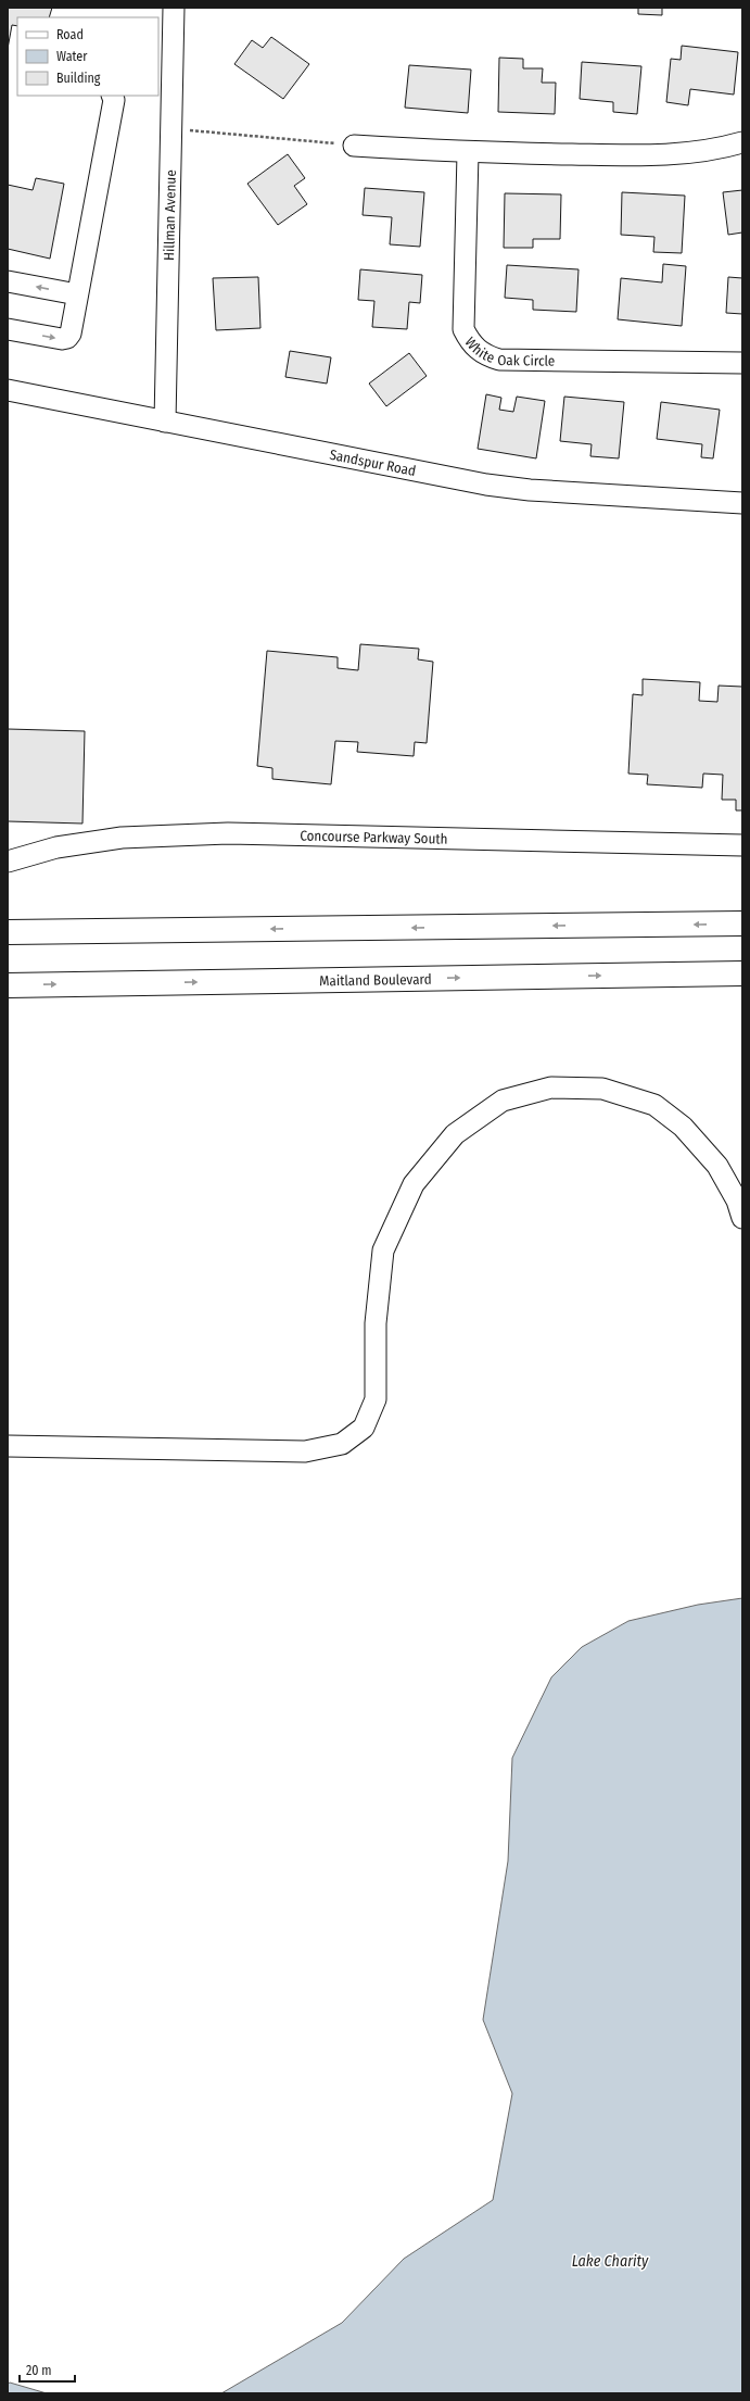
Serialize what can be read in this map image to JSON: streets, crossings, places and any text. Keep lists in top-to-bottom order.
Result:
{
  "streets": {
    "main road": ["Maitland Boulevard"],
    "street": [
      "Hillman Avenue",
      "White Oak Circle",
      "Sandspur Road",
      "Concourse Parkway South"
    ]
  },
  "crossings": [
    ["Hillman Avenue", "Sandspur Road"]
  ],
  "water": ["Lake Charity"],
  "legend": ["Road", "Water", "Building"],
  "scale_bar": "20 m"
}
